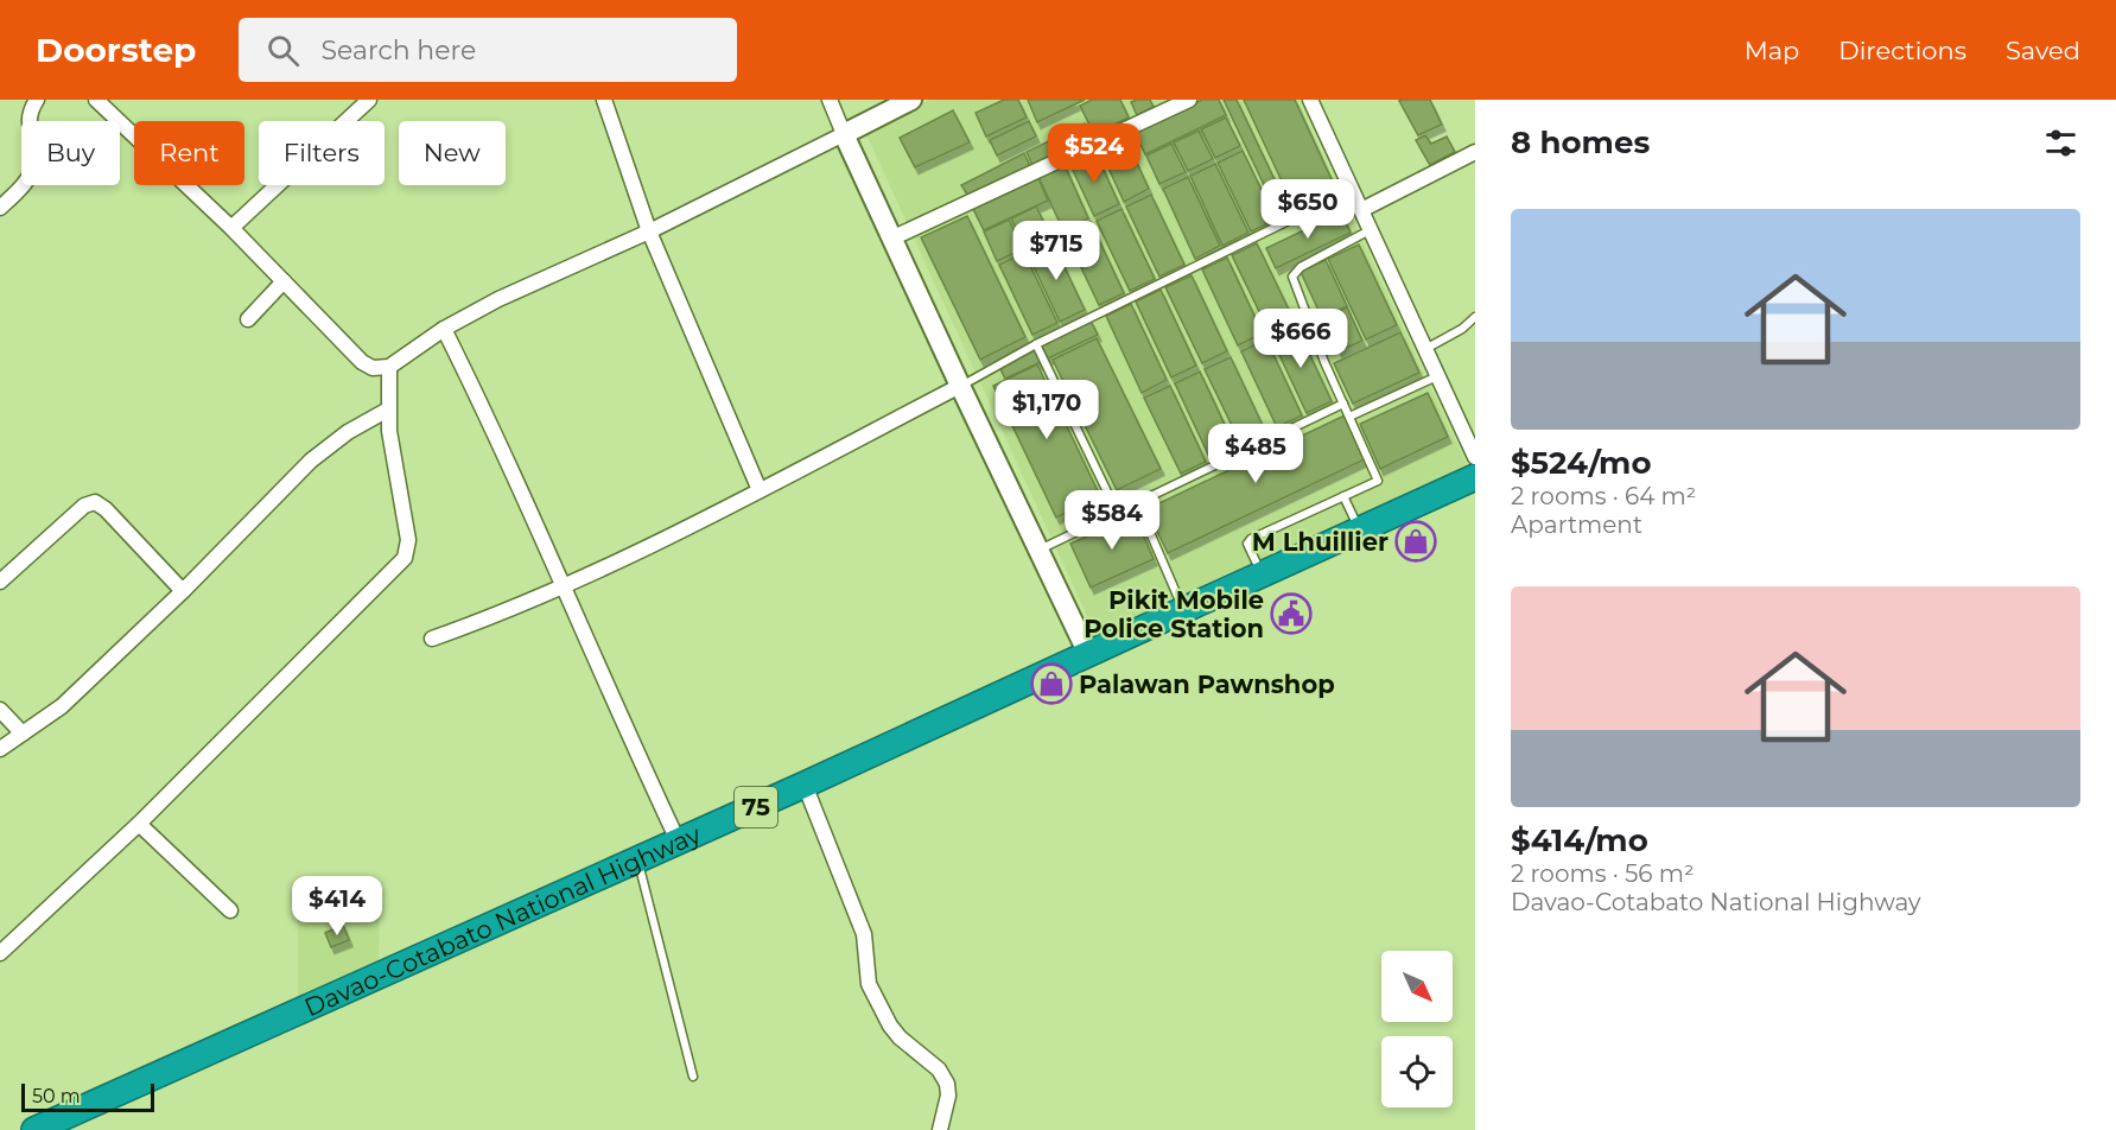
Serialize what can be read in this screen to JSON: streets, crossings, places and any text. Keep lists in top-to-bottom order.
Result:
{
  "streets": {
    "highway": ["75", "Davao-Cotabato National Highway"]
  },
  "places": {
    "shop": ["M Lhuillier", "Palawan Pawnshop"],
    "public building": ["Pikit Mobile Police Station"]
  },
  "scale_bar": "50 m",
  "north": "bottom right",
  "page": {
    "header": "Doorstep",
    "search": "Search here",
    "nav": ["Map", "Directions", "Saved"],
    "heading": "8 homes",
    "chip": [
      "Buy",
      "Rent",
      "Filters",
      "New"
    ],
    "price": [
      "$524",
      "$650",
      "$715",
      "$666",
      "$1,170",
      "$485",
      "$584",
      "$414"
    ],
    "list": [
      {
        "name": "$524/mo",
        "note": "2 rooms · 64 m² · Apartment"
      },
      {
        "name": "$414/mo",
        "note": "2 rooms · 56 m² · Davao-Cotabato National Highway"
      }
    ],
    "scale": "50 m"
  }
}
